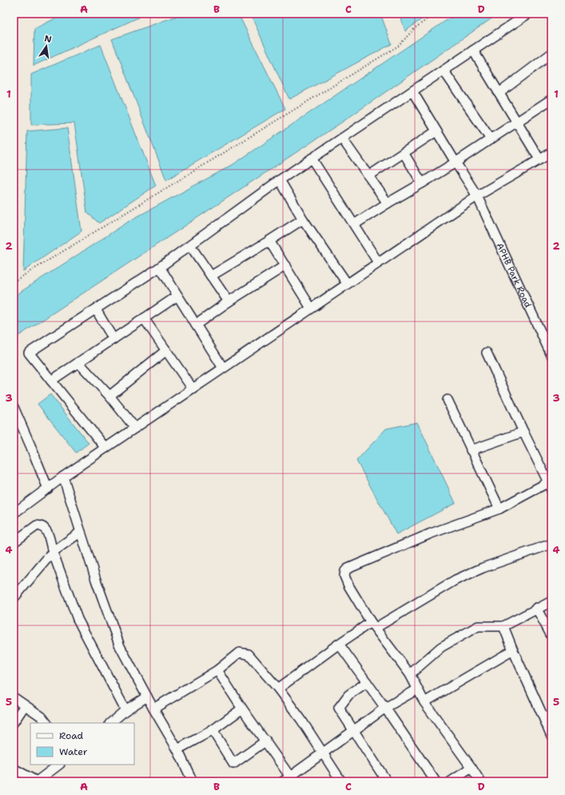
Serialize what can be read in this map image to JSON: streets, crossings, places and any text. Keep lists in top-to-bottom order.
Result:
{
  "streets": {
    "street": ["APHB Park Road"]
  },
  "legend": ["Road", "Water"],
  "north": "top",
  "grid": {
    "columns": [
      "A",
      "B",
      "C",
      "D"
    ],
    "rows": [
      "1",
      "2",
      "3",
      "4",
      "5"
    ]
  }
}
